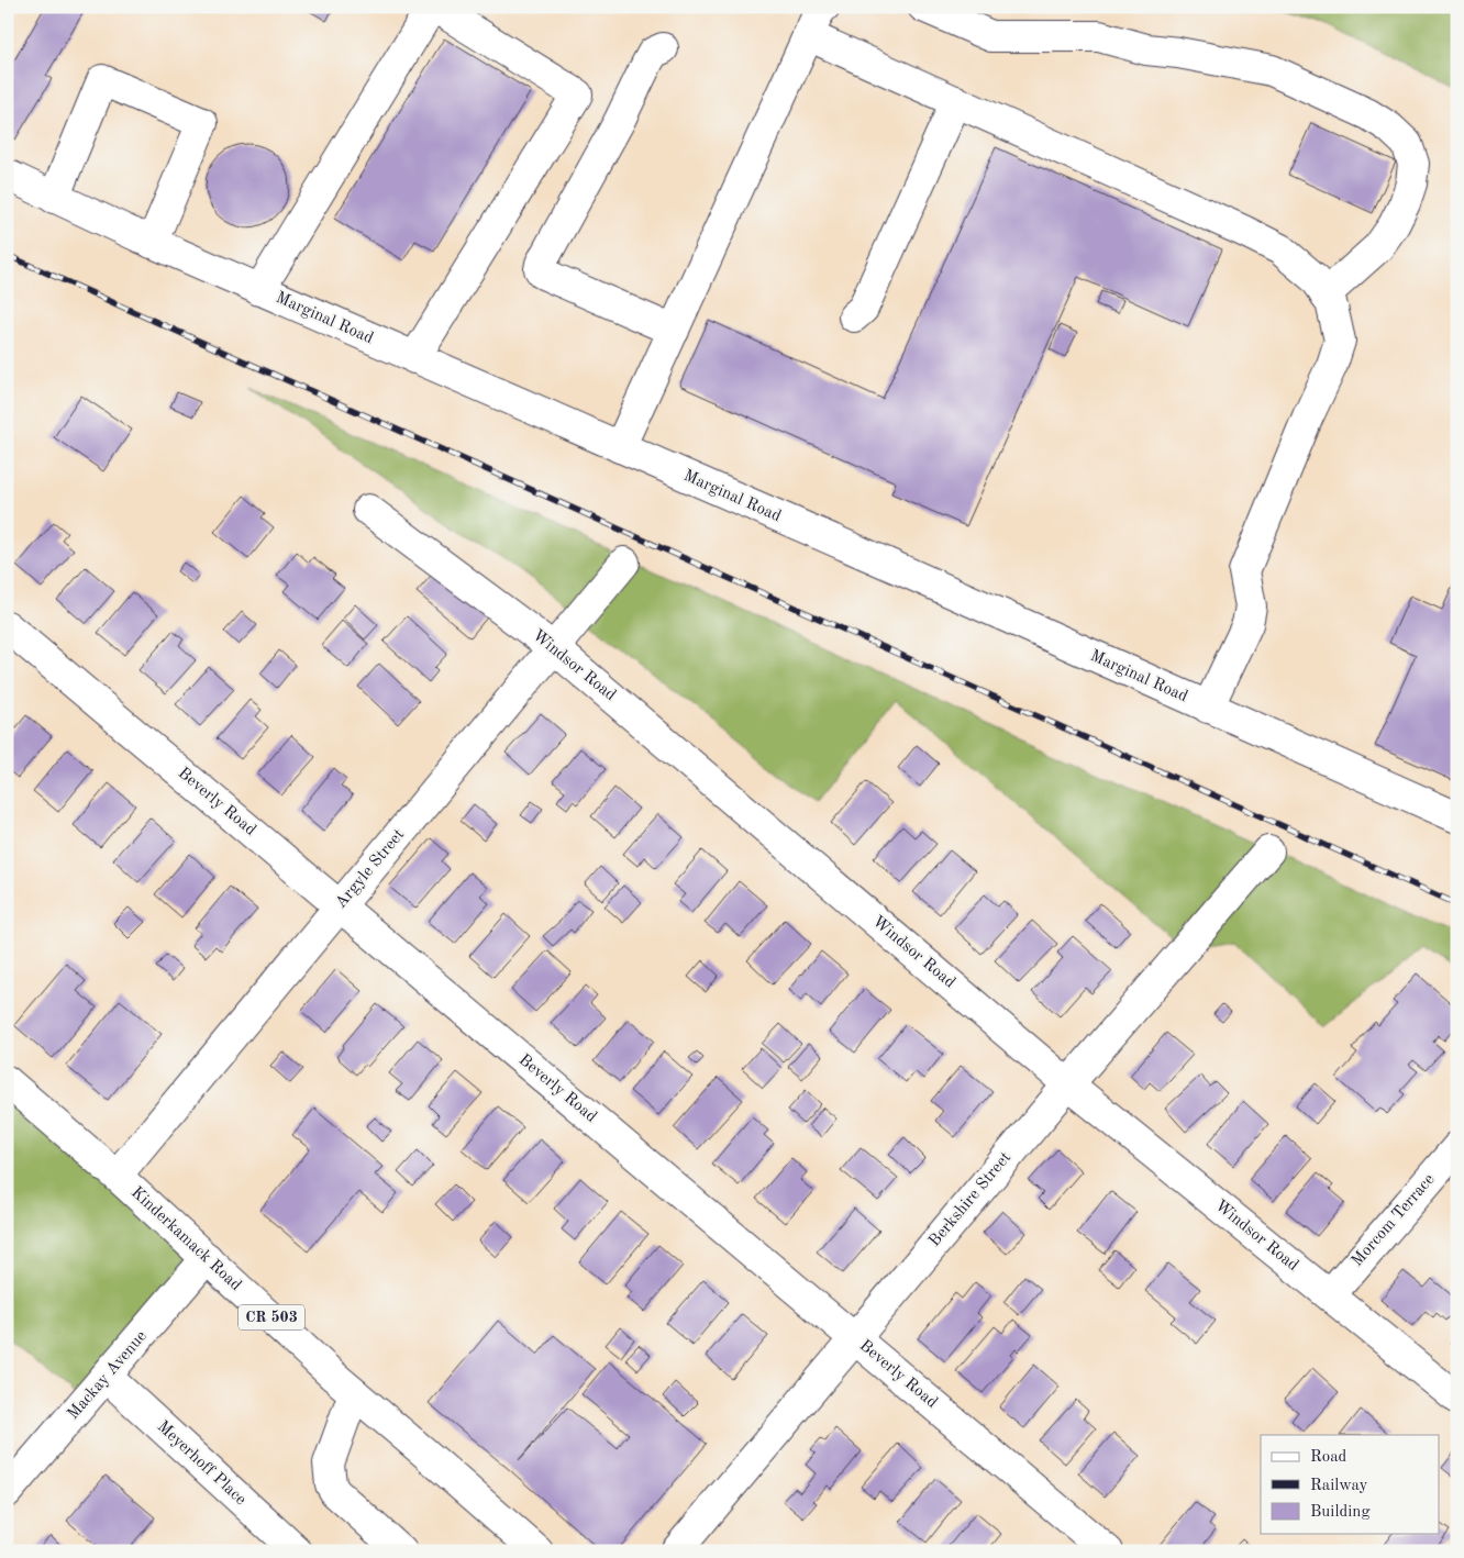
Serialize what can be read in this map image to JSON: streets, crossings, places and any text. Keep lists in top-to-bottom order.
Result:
{
  "streets": {
    "street": [
      "Marginal Road",
      "Windsor Road",
      "Beverly Road",
      "Argyle Street",
      "Berkshire Street",
      "Morcom Terrace",
      "Kinderkamack Road",
      "CR 503",
      "Mackay Avenue",
      "Meyerhoff Place"
    ]
  },
  "crossings": [
    ["Windsor Road", "Argyle Street"],
    ["Windsor Road", "Berkshire Street"],
    ["Windsor Road", "Morcom Terrace"],
    ["Beverly Road", "Argyle Street"],
    ["Beverly Road", "Berkshire Street"],
    ["Argyle Street", "Kinderkamack Road"],
    ["Kinderkamack Road", "Mackay Avenue"],
    ["Mackay Avenue", "Meyerhoff Place"]
  ],
  "legend": ["Road", "Railway", "Building"]
}
